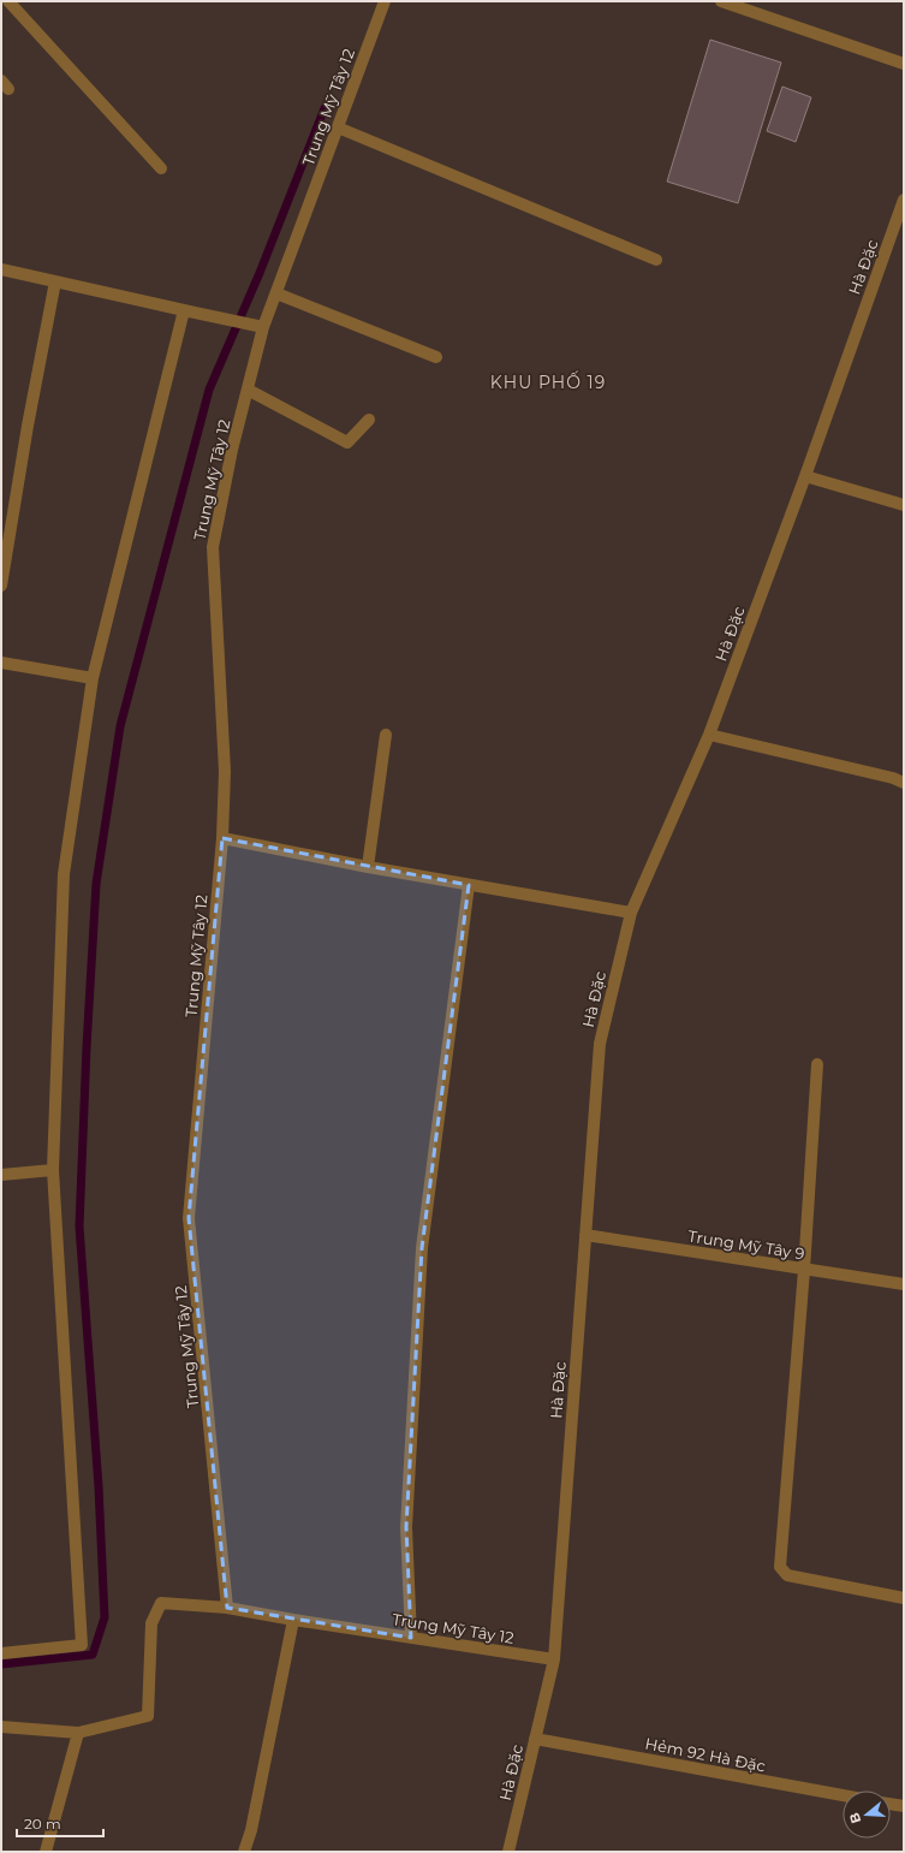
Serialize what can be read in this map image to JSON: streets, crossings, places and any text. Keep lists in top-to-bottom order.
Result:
{
  "streets": {
    "street": [
      "Trung Mỹ Tây 12",
      "Hà Đặc",
      "Trung Mỹ Tây 9",
      "Hẻm 92 Hà Đặc"
    ]
  },
  "crossings": [
    ["Trung Mỹ Tây 12", "Hà Đặc"],
    ["Hà Đặc", "Trung Mỹ Tây 9"],
    ["Hà Đặc", "Hẻm 92 Hà Đặc"]
  ],
  "districts": ["KHU PHỐ 19"],
  "scale_bar": "20 m",
  "north": "left"
}
